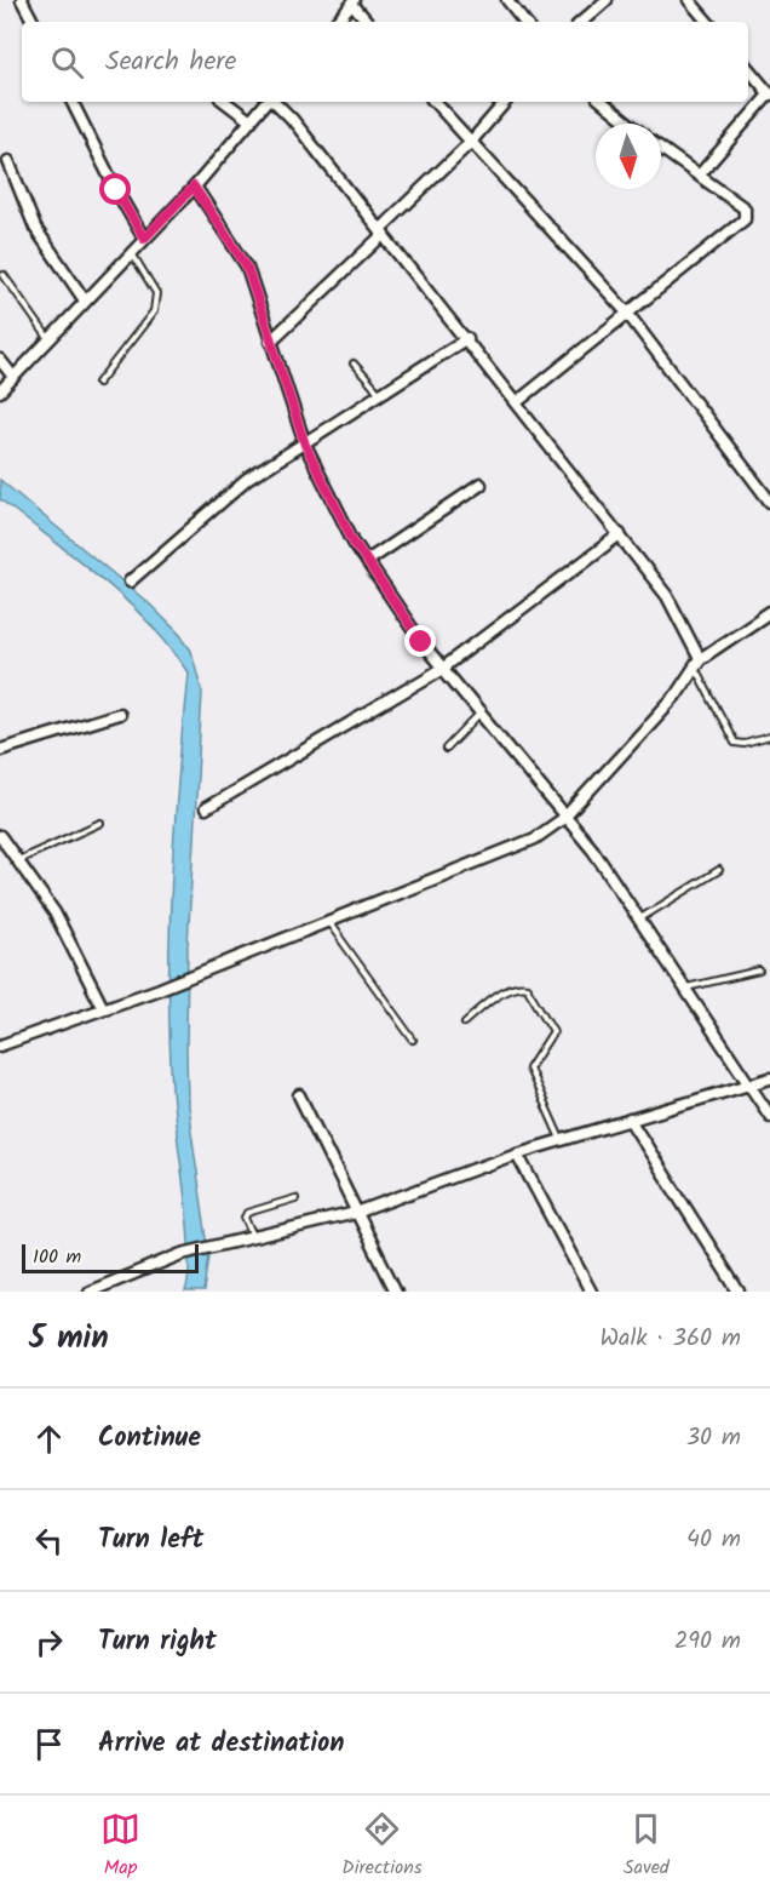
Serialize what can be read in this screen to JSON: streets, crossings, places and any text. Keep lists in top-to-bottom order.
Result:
{
  "scale_bar": "100 m",
  "north": "bottom",
  "page": {
    "search": "Search here",
    "scale": "100 m",
    "heading": ["5 min", "Walk · 360 m"],
    "list": [
      ["Continue", "30 m"],
      ["Turn left", "40 m"],
      ["Turn right", "290 m"],
      "Arrive at destination"
    ],
    "nav": ["Map", "Directions", "Saved"]
  }
}
